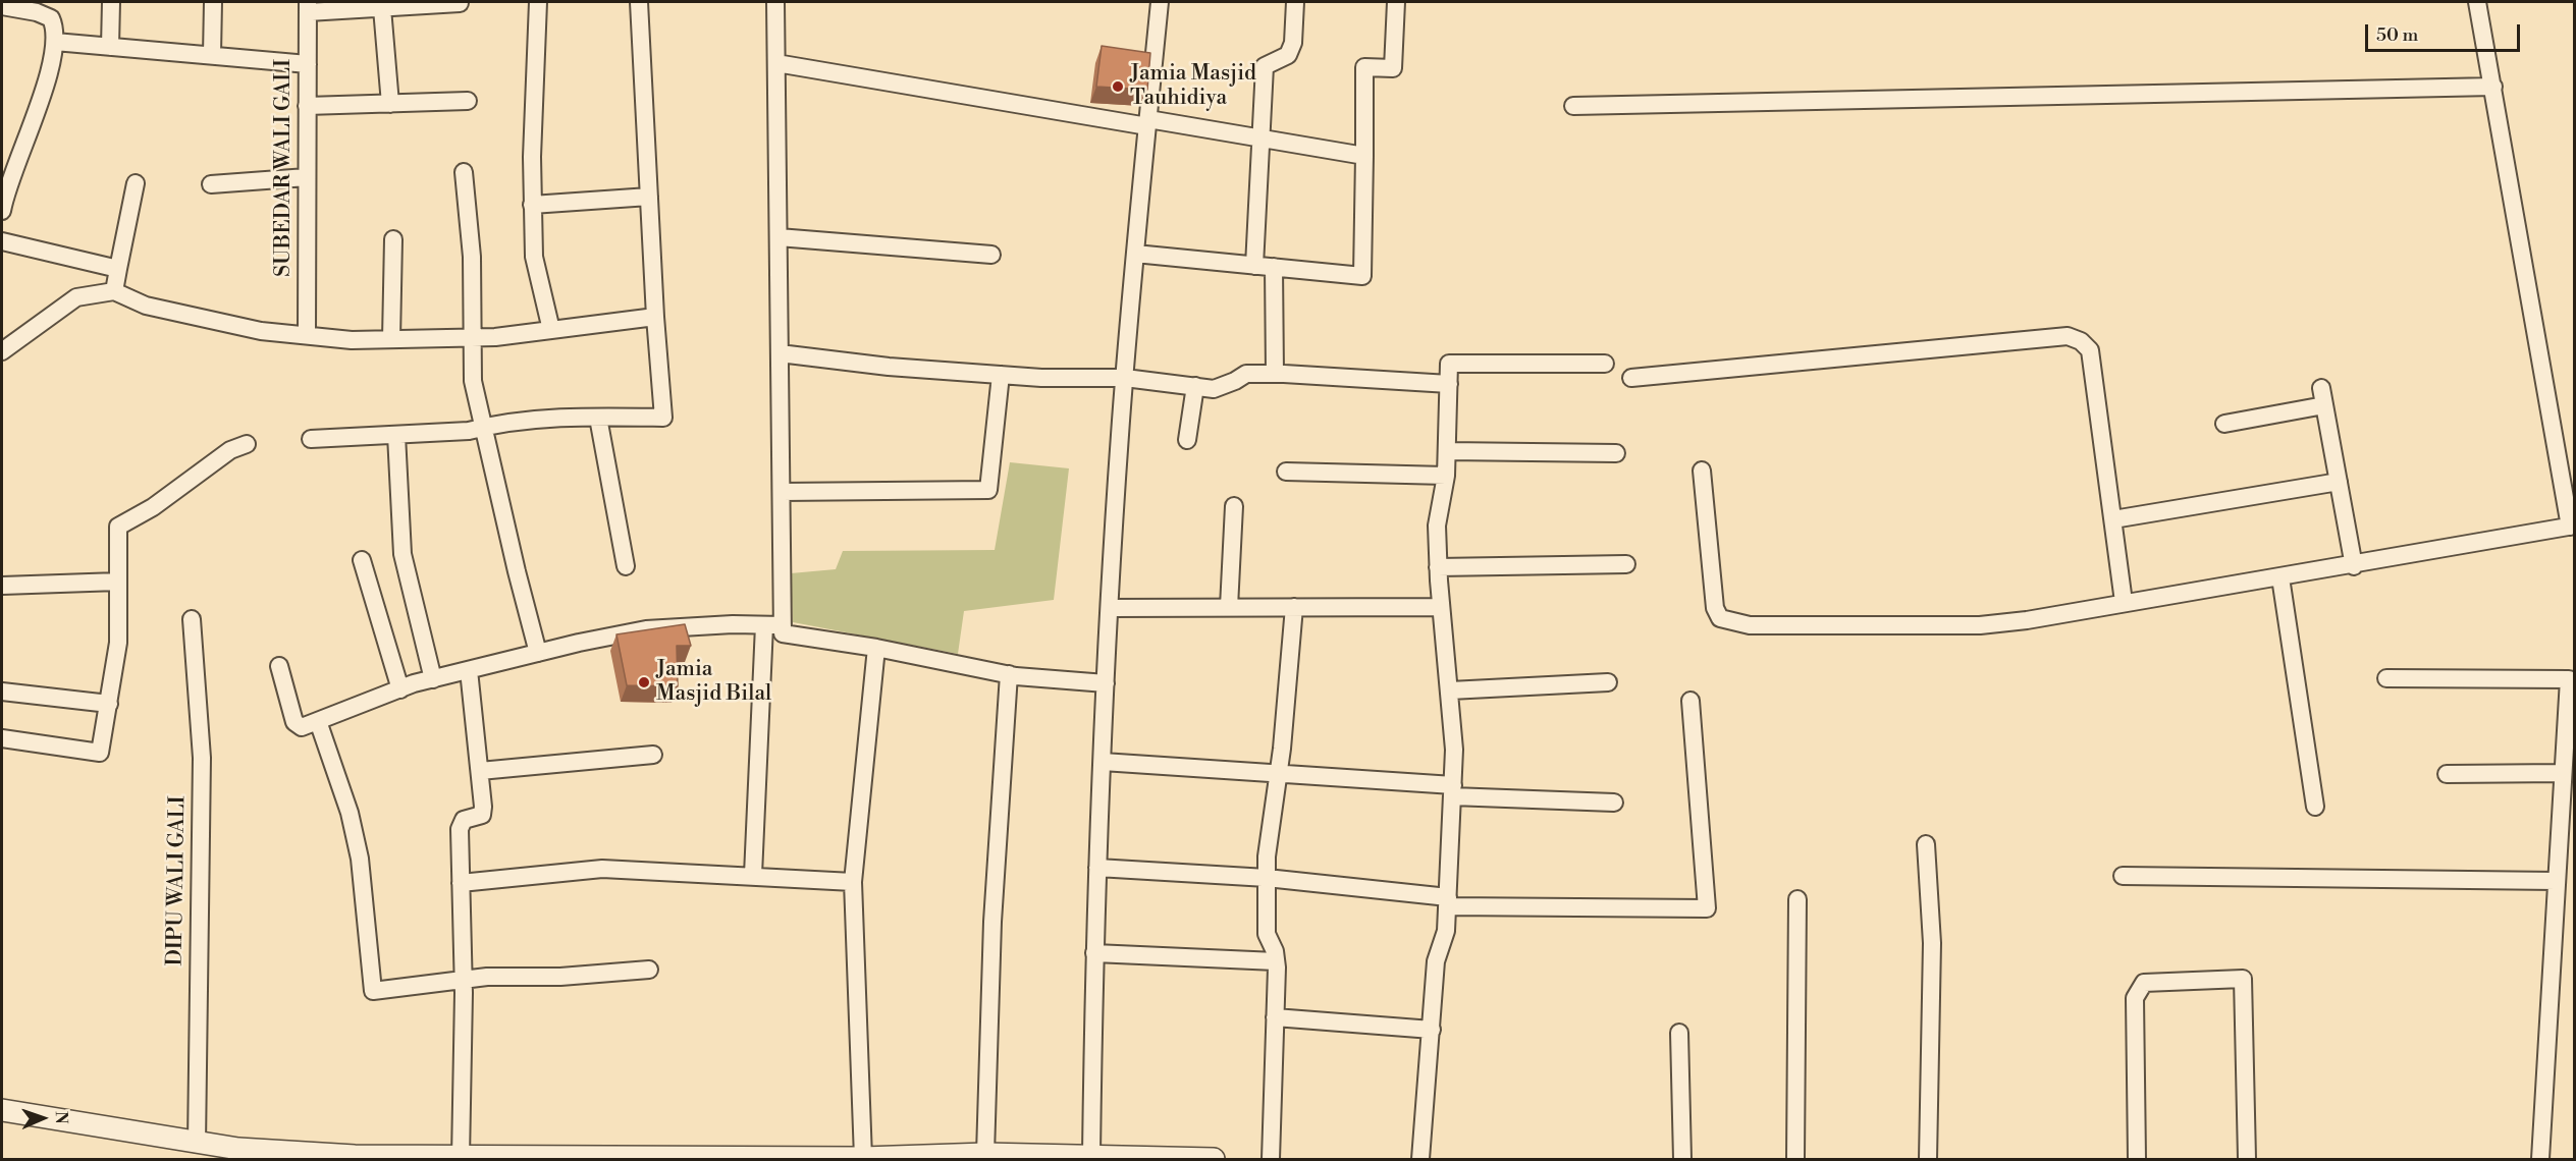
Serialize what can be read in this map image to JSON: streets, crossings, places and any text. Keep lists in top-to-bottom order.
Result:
{
  "streets": {
    "street": ["SUBEDAR WALI GALI", "DIPU WALI GALI"]
  },
  "places": ["Jamia Masjid Tauhidiya", "Jamia Masjid Bilal"],
  "scale_bar": "50 m",
  "north": "right"
}
